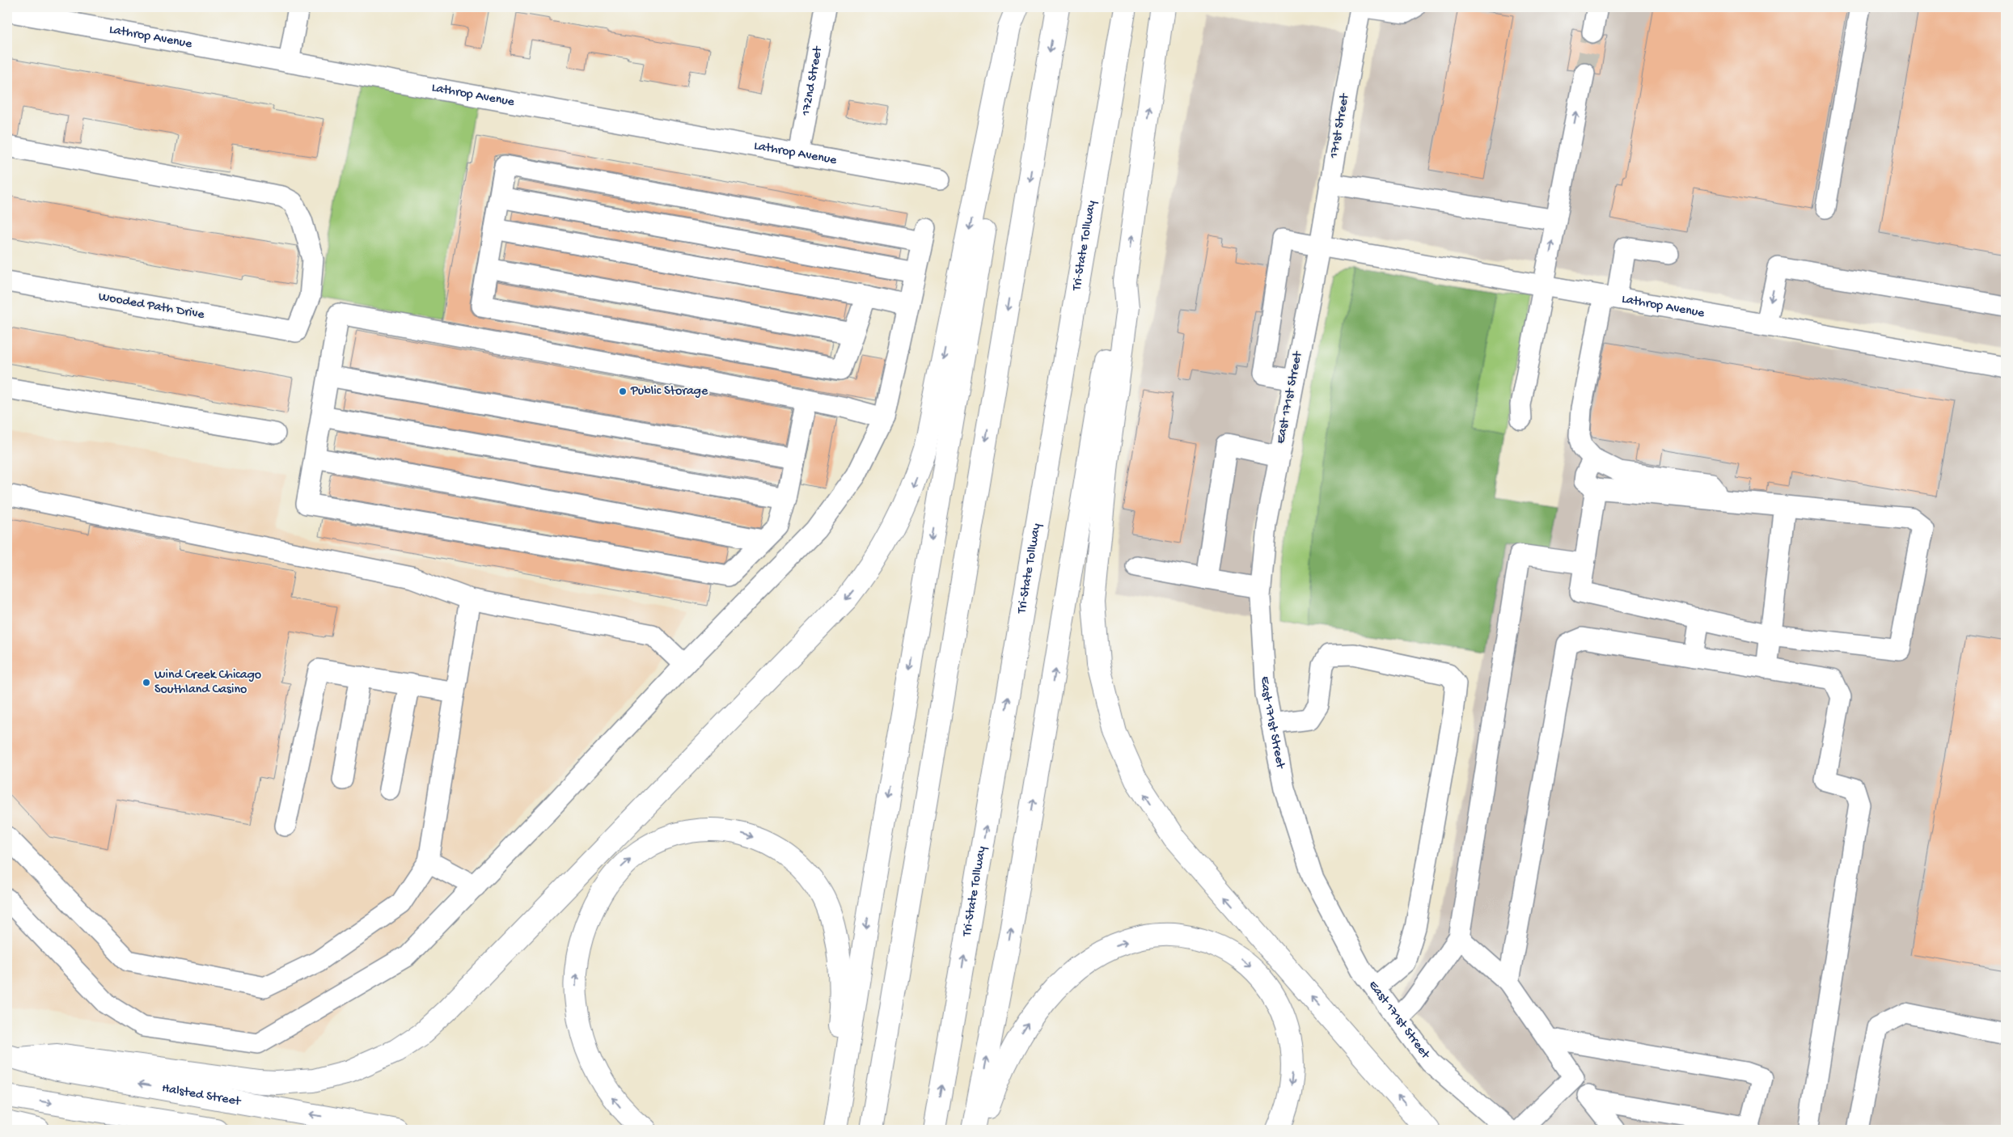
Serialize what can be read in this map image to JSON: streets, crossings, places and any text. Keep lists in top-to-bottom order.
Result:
{
  "streets": {
    "main road": ["Tri-State Tollway", "Halsted Street"],
    "street": [
      "Lathrop Avenue",
      "172nd Street",
      "171st Street",
      "Wooded Path Drive",
      "East 171st Street"
    ]
  },
  "crossings": [
    ["Lathrop Avenue", "172nd Street"],
    ["Lathrop Avenue", "171st Street"],
    ["Lathrop Avenue", "East 171st Street"],
    ["171st Street", "East 171st Street"]
  ],
  "places": ["Public Storage", "Wind Creek Chicago Southland Casino"]
}
